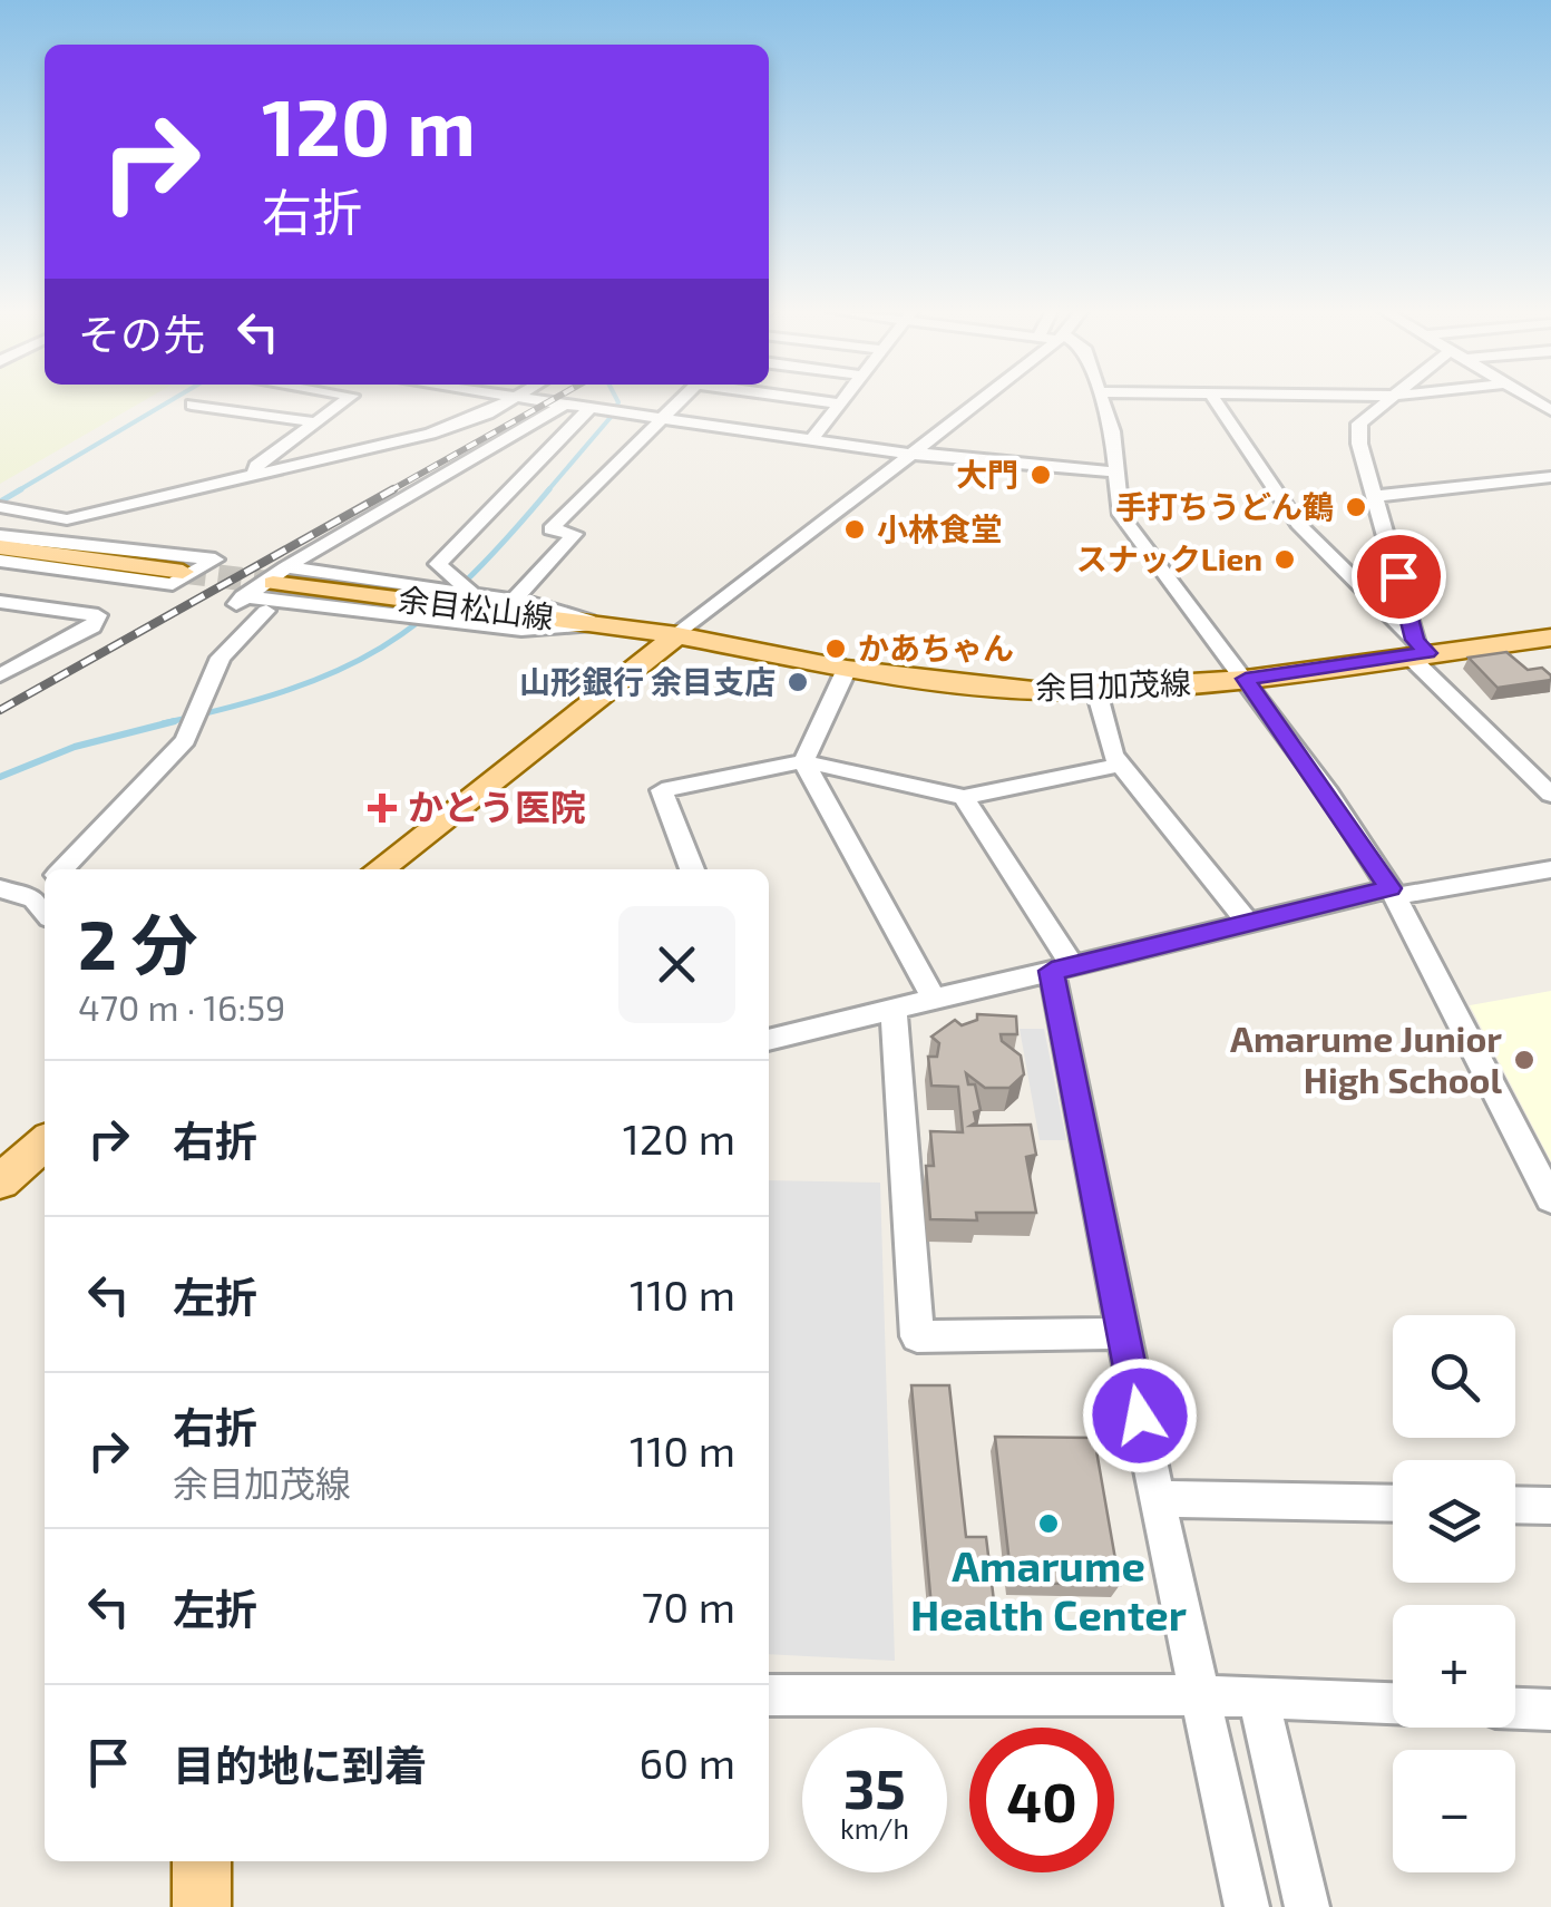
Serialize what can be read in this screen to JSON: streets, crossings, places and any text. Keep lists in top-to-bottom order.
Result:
{
  "streets": {
    "main road": ["余目松山線", "余目加茂線"]
  },
  "crossings": [
    ["余目松山線", "余目加茂線"]
  ],
  "places": {
    "other": [
      "大門",
      "手打ちうどん鶴",
      "小林食堂",
      "スナックLien",
      "かあちゃん",
      "山形銀行 余目支店",
      "Amarume Junior High School",
      "Amarume Health Center"
    ],
    "health": ["かとう医院"]
  },
  "page": {
    "turn": ["120 m", "右折"],
    "then": "その先",
    "heading": ["2 分", "470 m · 16:59"],
    "list": [
      {
        "name": "右折",
        "value": "120 m"
      },
      {
        "name": "左折",
        "value": "110 m"
      },
      {
        "name": "右折",
        "note": "余目加茂線",
        "value": "110 m"
      },
      {
        "name": "左折",
        "value": "70 m"
      },
      {
        "name": "目的地に到着",
        "value": "60 m"
      }
    ],
    "map_buttons": ["+", "−"],
    "speed": "35 km/h",
    "limit": "40"
  }
}
